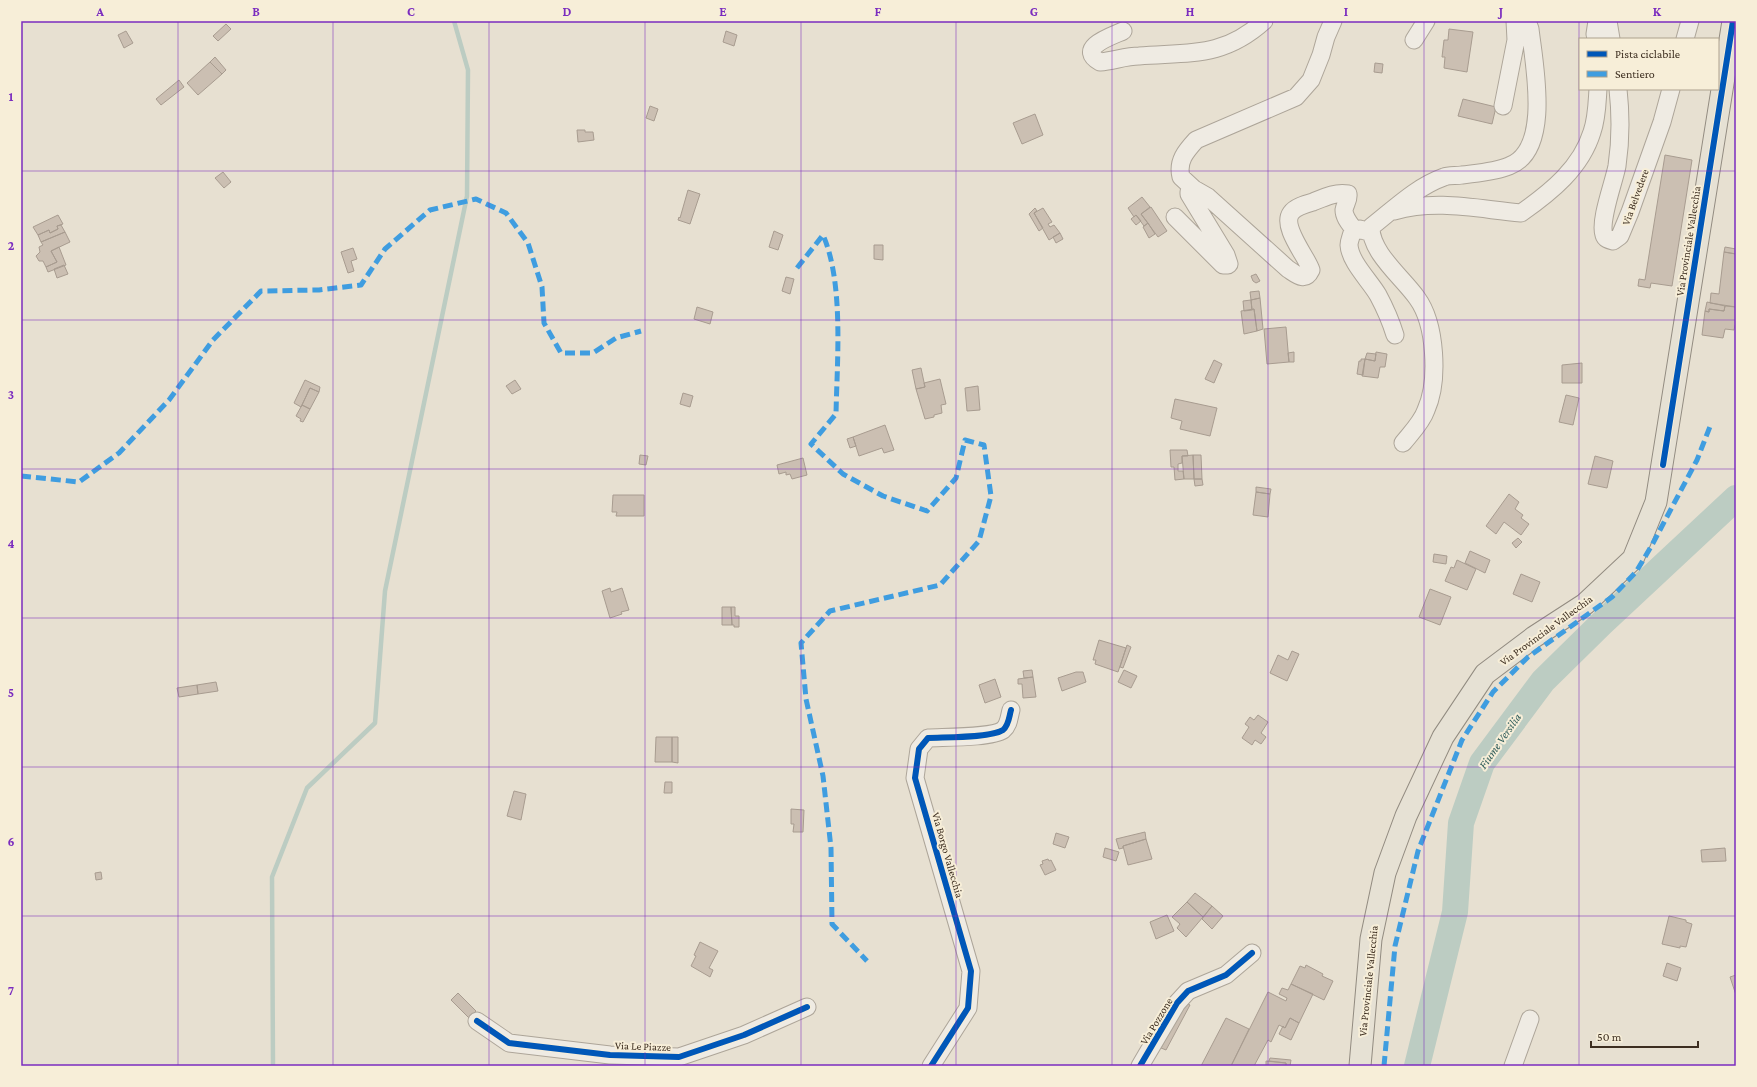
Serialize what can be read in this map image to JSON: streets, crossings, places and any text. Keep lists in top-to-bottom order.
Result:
{
  "streets": {
    "main road": ["Via Provinciale Vallecchia"],
    "street": [
      "Via Belvedere",
      "Via Borgo Vallecchia",
      "Via Pozzone",
      "Via Le Piazze"
    ]
  },
  "water": ["Fiume Versilia"],
  "legend": ["Pista ciclabile", "Sentiero"],
  "scale_bar": "50 m",
  "grid": {
    "columns": [
      "A",
      "B",
      "C",
      "D",
      "E",
      "F",
      "G",
      "H",
      "I",
      "J",
      "K"
    ],
    "rows": [
      "1",
      "2",
      "3",
      "4",
      "5",
      "6",
      "7"
    ]
  }
}
